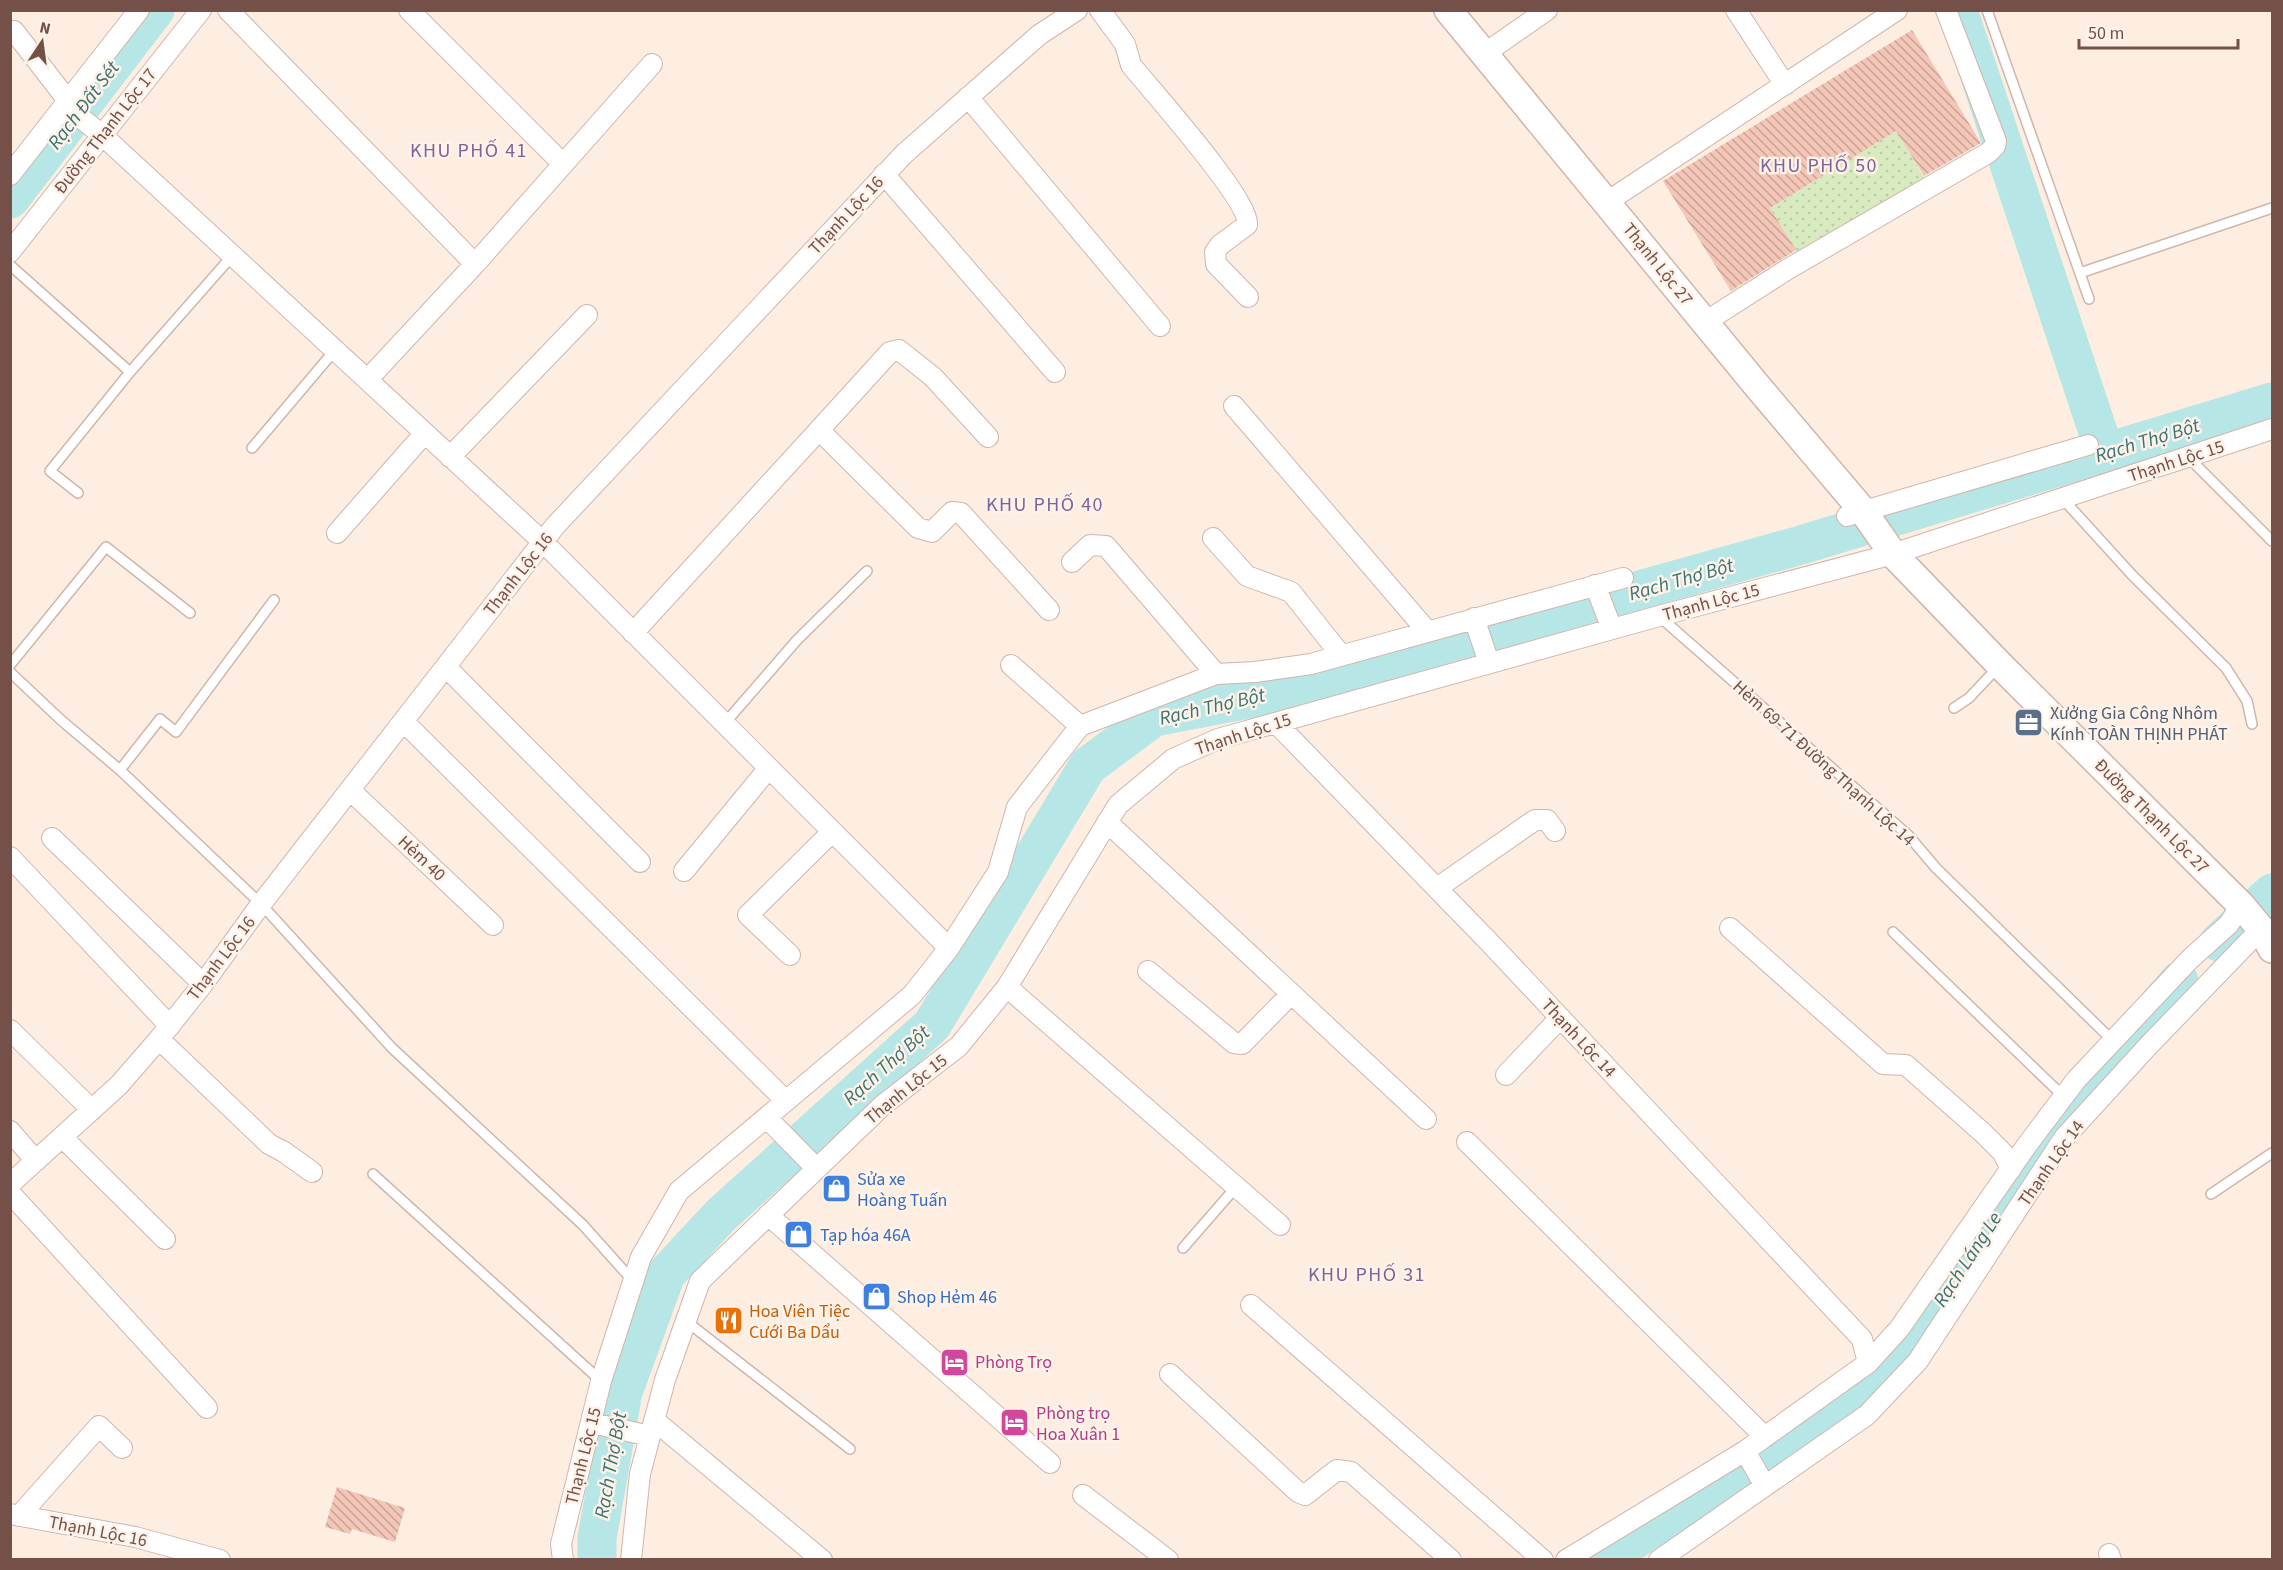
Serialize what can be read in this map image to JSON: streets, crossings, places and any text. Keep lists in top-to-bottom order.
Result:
{
  "streets": {
    "street": [
      "Đường Thạnh Lộc 17",
      "Thạnh Lộc 16",
      "Thạnh Lộc 27",
      "Thạnh Lộc 15",
      "Đường Thạnh Lộc 27",
      "Hẻm 40",
      "Thạnh Lộc 14"
    ],
    "lane": ["Hẻm 69-71 Đường Thạnh Lộc 14"]
  },
  "crossings": [
    ["Thạnh Lộc 16", "Hẻm 40"],
    ["Thạnh Lộc 27", "Thạnh Lộc 15"],
    ["Thạnh Lộc 27", "Đường Thạnh Lộc 27"],
    ["Thạnh Lộc 15", "Hẻm 69-71 Đường Thạnh Lộc 14"],
    ["Thạnh Lộc 15", "Đường Thạnh Lộc 27"],
    ["Thạnh Lộc 15", "Thạnh Lộc 14"],
    ["Hẻm 69-71 Đường Thạnh Lộc 14", "Thạnh Lộc 14"],
    ["Đường Thạnh Lộc 27", "Thạnh Lộc 14"]
  ],
  "districts": [
    "KHU PHỐ 41",
    "KHU PHỐ 50",
    "KHU PHỐ 40",
    "KHU PHỐ 31"
  ],
  "water": ["Rạch Đất Sét", "Rạch Thợ Bột", "Rạch Láng Le"],
  "places": {
    "office": ["Xưởng Gia Công Nhôm Kính TOÀN THỊNH PHÁT"],
    "shop": ["Sửa xe Hoàng Tuấn", "Tạp hóa 46A", "Shop Hẻm 46"],
    "restaurant": ["Hoa Viên Tiệc Cưới Ba Dẩu"],
    "hotel": ["Phòng Trọ", "Phòng trọ Hoa Xuân 1"]
  },
  "scale_bar": "50 m",
  "north": "top"
}
